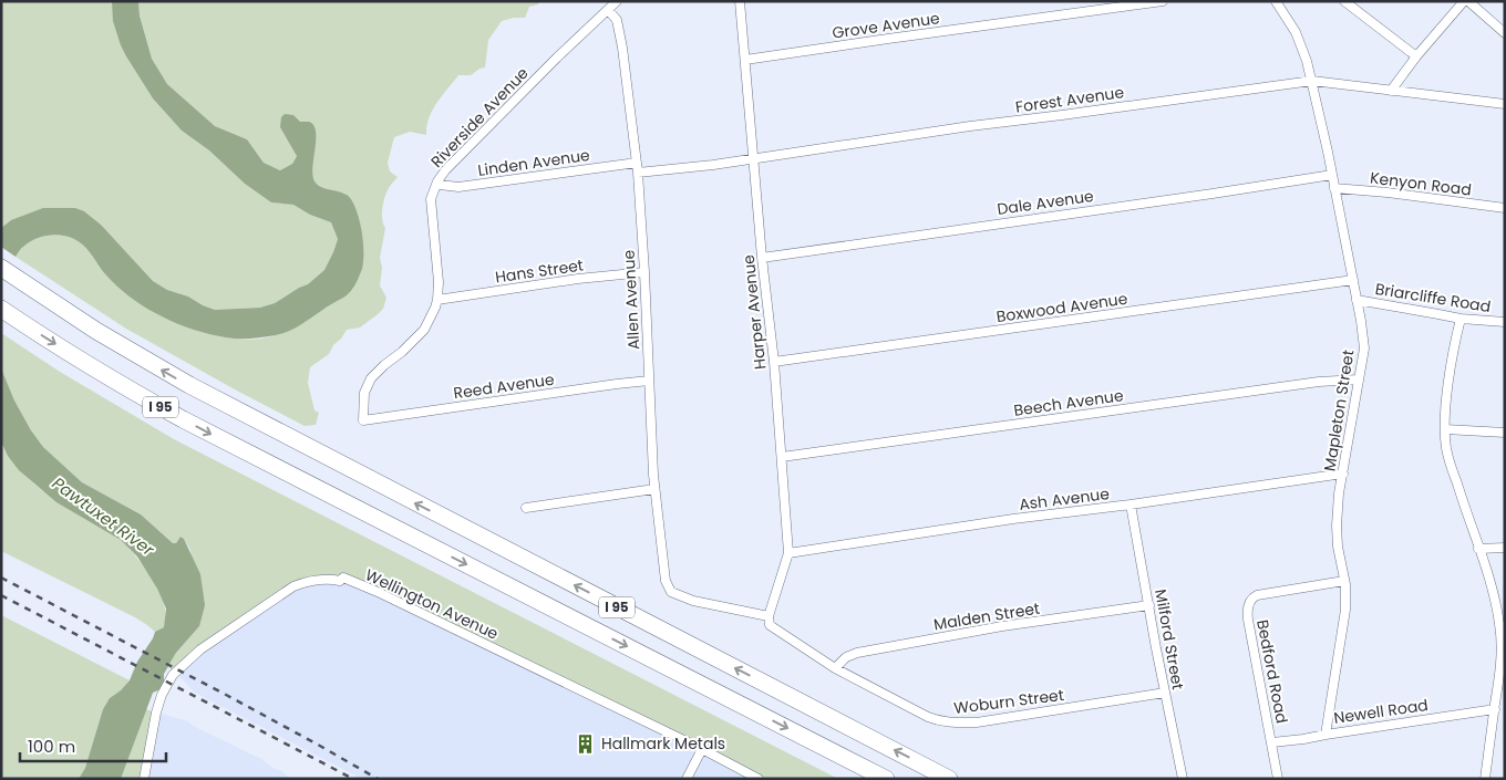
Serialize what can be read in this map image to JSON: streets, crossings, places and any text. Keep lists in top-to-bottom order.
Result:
{
  "streets": {
    "highway": ["I 95"],
    "street": [
      "Grove Avenue",
      "Forest Avenue",
      "Riverside Avenue",
      "Linden Avenue",
      "Kenyon Road",
      "Dale Avenue",
      "Hans Street",
      "Briarcliffe Road",
      "Allen Avenue",
      "Boxwood Avenue",
      "Harper Avenue",
      "Reed Avenue",
      "Beech Avenue",
      "Mapleton Street",
      "Ash Avenue",
      "Wellington Avenue",
      "Malden Street",
      "Milford Street",
      "Bedford Road",
      "Woburn Street",
      "Newell Road"
    ]
  },
  "crossings": [
    ["Grove Avenue", "Harper Avenue"],
    ["Forest Avenue", "Allen Avenue"],
    ["Forest Avenue", "Harper Avenue"],
    ["Forest Avenue", "Mapleton Street"],
    ["Riverside Avenue", "Linden Avenue"],
    ["Riverside Avenue", "Hans Street"],
    ["Riverside Avenue", "Allen Avenue"],
    ["Riverside Avenue", "Reed Avenue"],
    ["Linden Avenue", "Allen Avenue"],
    ["Kenyon Road", "Mapleton Street"],
    ["Dale Avenue", "Harper Avenue"],
    ["Dale Avenue", "Mapleton Street"],
    ["Hans Street", "Allen Avenue"],
    ["Briarcliffe Road", "Mapleton Street"],
    ["Allen Avenue", "Harper Avenue"],
    ["Allen Avenue", "Reed Avenue"],
    ["Boxwood Avenue", "Harper Avenue"],
    ["Boxwood Avenue", "Mapleton Street"],
    ["Harper Avenue", "Beech Avenue"],
    ["Harper Avenue", "Ash Avenue"],
    ["Beech Avenue", "Mapleton Street"],
    ["Mapleton Street", "Ash Avenue"],
    ["Mapleton Street", "Bedford Road"],
    ["Mapleton Street", "Newell Road"],
    ["Ash Avenue", "Milford Street"],
    ["Malden Street", "Milford Street"],
    ["Malden Street", "Woburn Street"],
    ["Milford Street", "Woburn Street"],
    ["Bedford Road", "Newell Road"]
  ],
  "water": ["Pawtuxet River"],
  "places": {
    "building": ["Hallmark Metals"]
  },
  "scale_bar": "100 m"
}
